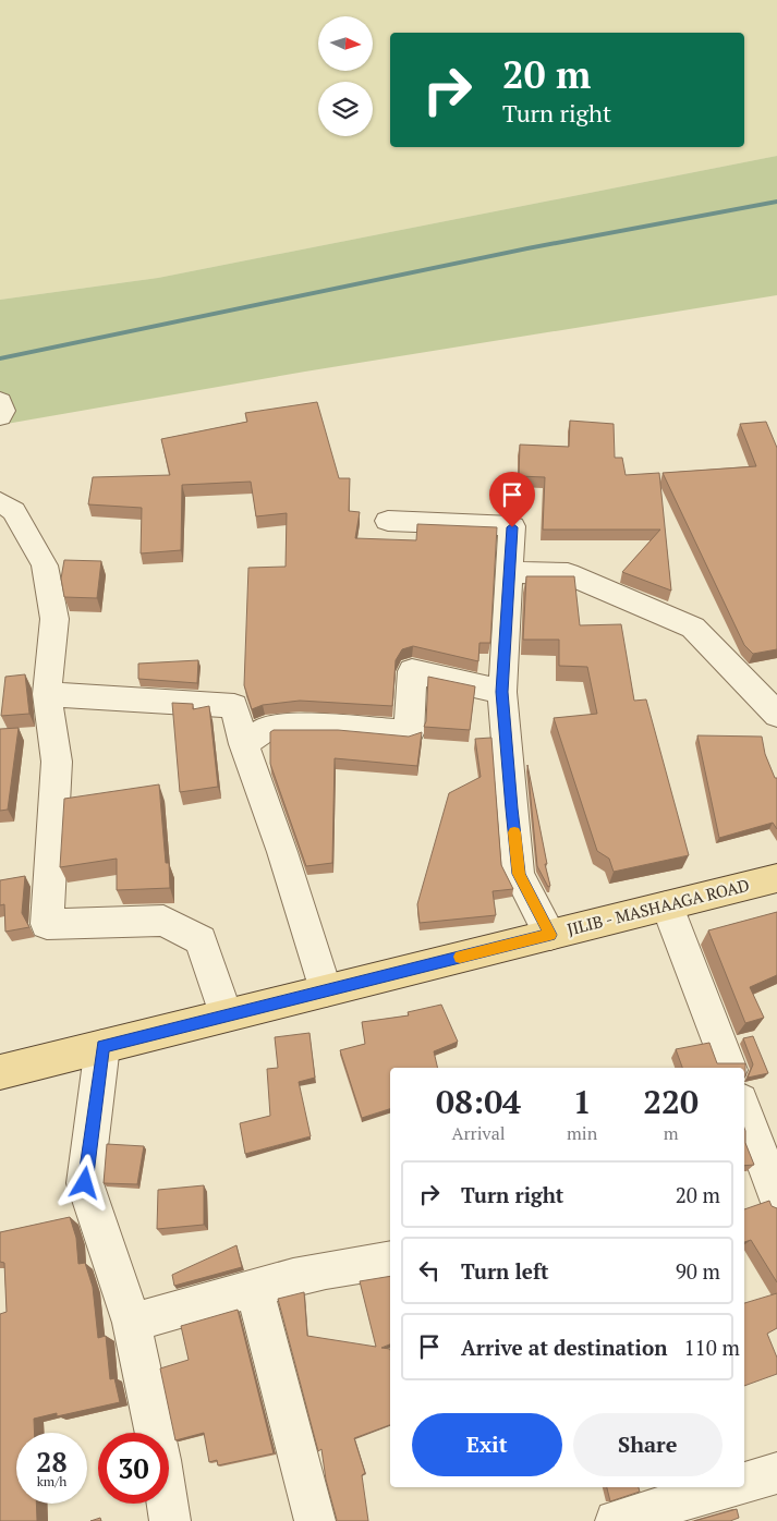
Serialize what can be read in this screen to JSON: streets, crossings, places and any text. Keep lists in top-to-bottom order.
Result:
{
  "streets": {
    "main road": ["JILIB - MASHAAGA ROAD"]
  },
  "north": "right",
  "page": {
    "turn": ["20 m", "Turn right"],
    "eta": [
      "08:04",
      "Arrival",
      "1",
      "min",
      "220",
      "m"
    ],
    "list": [
      {
        "name": "Turn right",
        "value": "20 m"
      },
      {
        "name": "Turn left",
        "value": "90 m"
      },
      {
        "name": "Arrive at destination",
        "value": "110 m"
      }
    ],
    "buttons": ["Exit", "Share"],
    "speed": "28 km/h",
    "limit": "30"
  }
}
